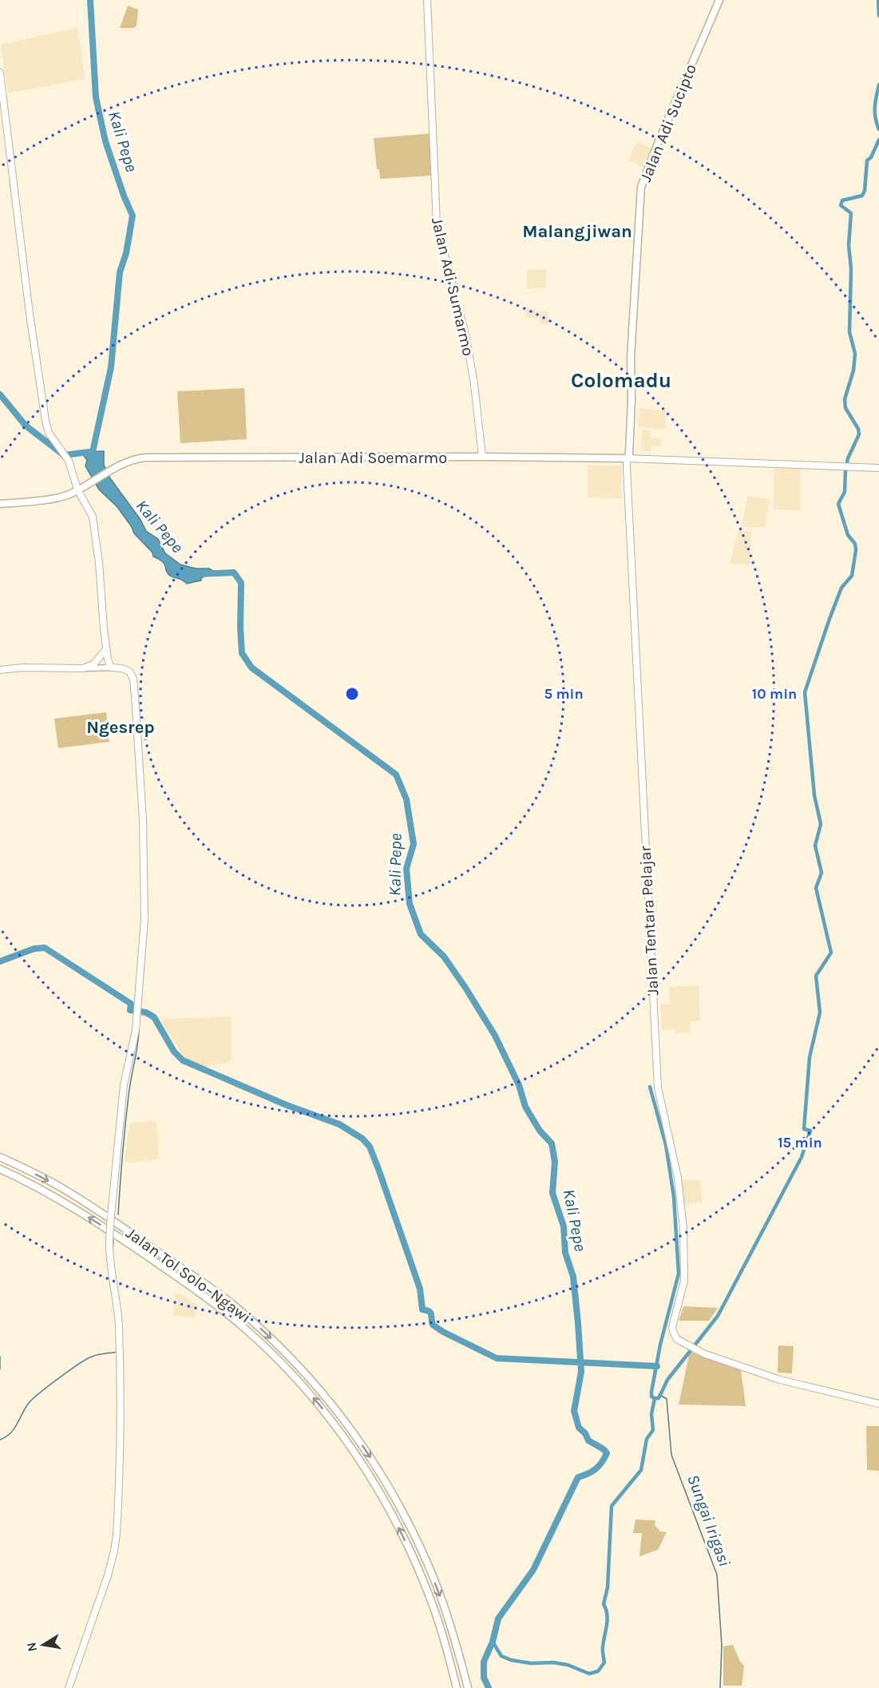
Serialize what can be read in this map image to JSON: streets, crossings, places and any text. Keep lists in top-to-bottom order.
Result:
{
  "streets": {
    "highway": ["Jalan Adi Sucipto", "Jalan Adi Soemarmo", "Jalan Tol Solo–Ngawi"],
    "main road": ["Jalan Adi Sumarmo", "Jalan Tentara Pelajar"]
  },
  "crossings": [
    ["Jalan Adi Sucipto", "Jalan Adi Soemarmo"],
    ["Jalan Adi Sucipto", "Jalan Tentara Pelajar"],
    ["Jalan Adi Sumarmo", "Jalan Adi Soemarmo"]
  ],
  "districts": ["Malangjiwan", "Colomadu", "Ngesrep"],
  "water": ["Kali Pepe", "Sungai Irigasi"],
  "north": "left",
  "rings": ["5 min", "10 min", "15 min"]
}
